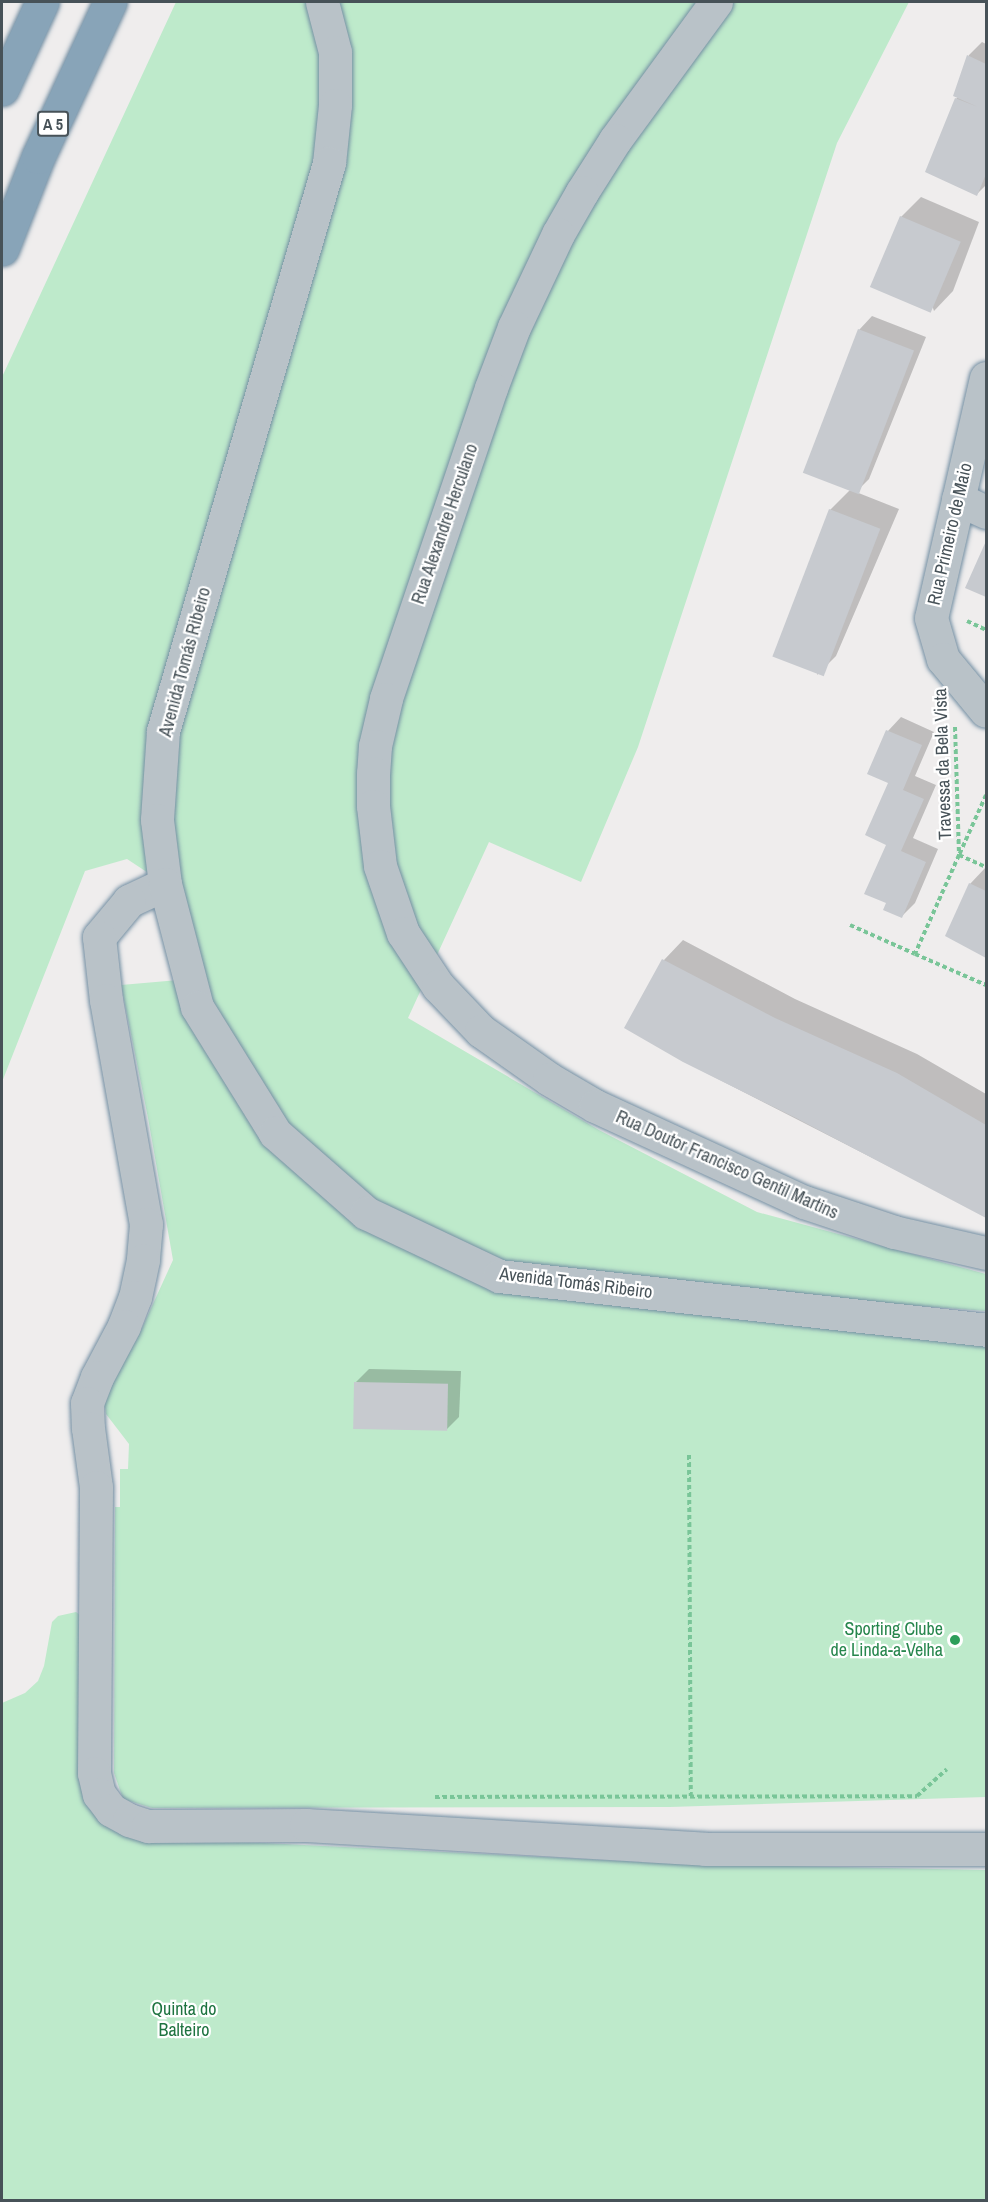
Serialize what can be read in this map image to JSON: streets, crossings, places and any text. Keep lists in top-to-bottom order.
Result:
{
  "streets": {
    "highway": ["A 5"],
    "street": [
      "Rua Alexandre Herculano",
      "Rua Primeiro de Maio",
      "Avenida Tomás Ribeiro",
      "Rua Doutor Francisco Gentil Martins"
    ],
    "path": ["Travessa da Bela Vista"]
  },
  "crossings": [
    ["Rua Alexandre Herculano", "Rua Doutor Francisco Gentil Martins"],
    ["Rua Primeiro de Maio", "Travessa da Bela Vista"]
  ],
  "parks": ["Quinta do Balteiro"],
  "places": ["Sporting Clube de Linda-a-Velha"]
}
